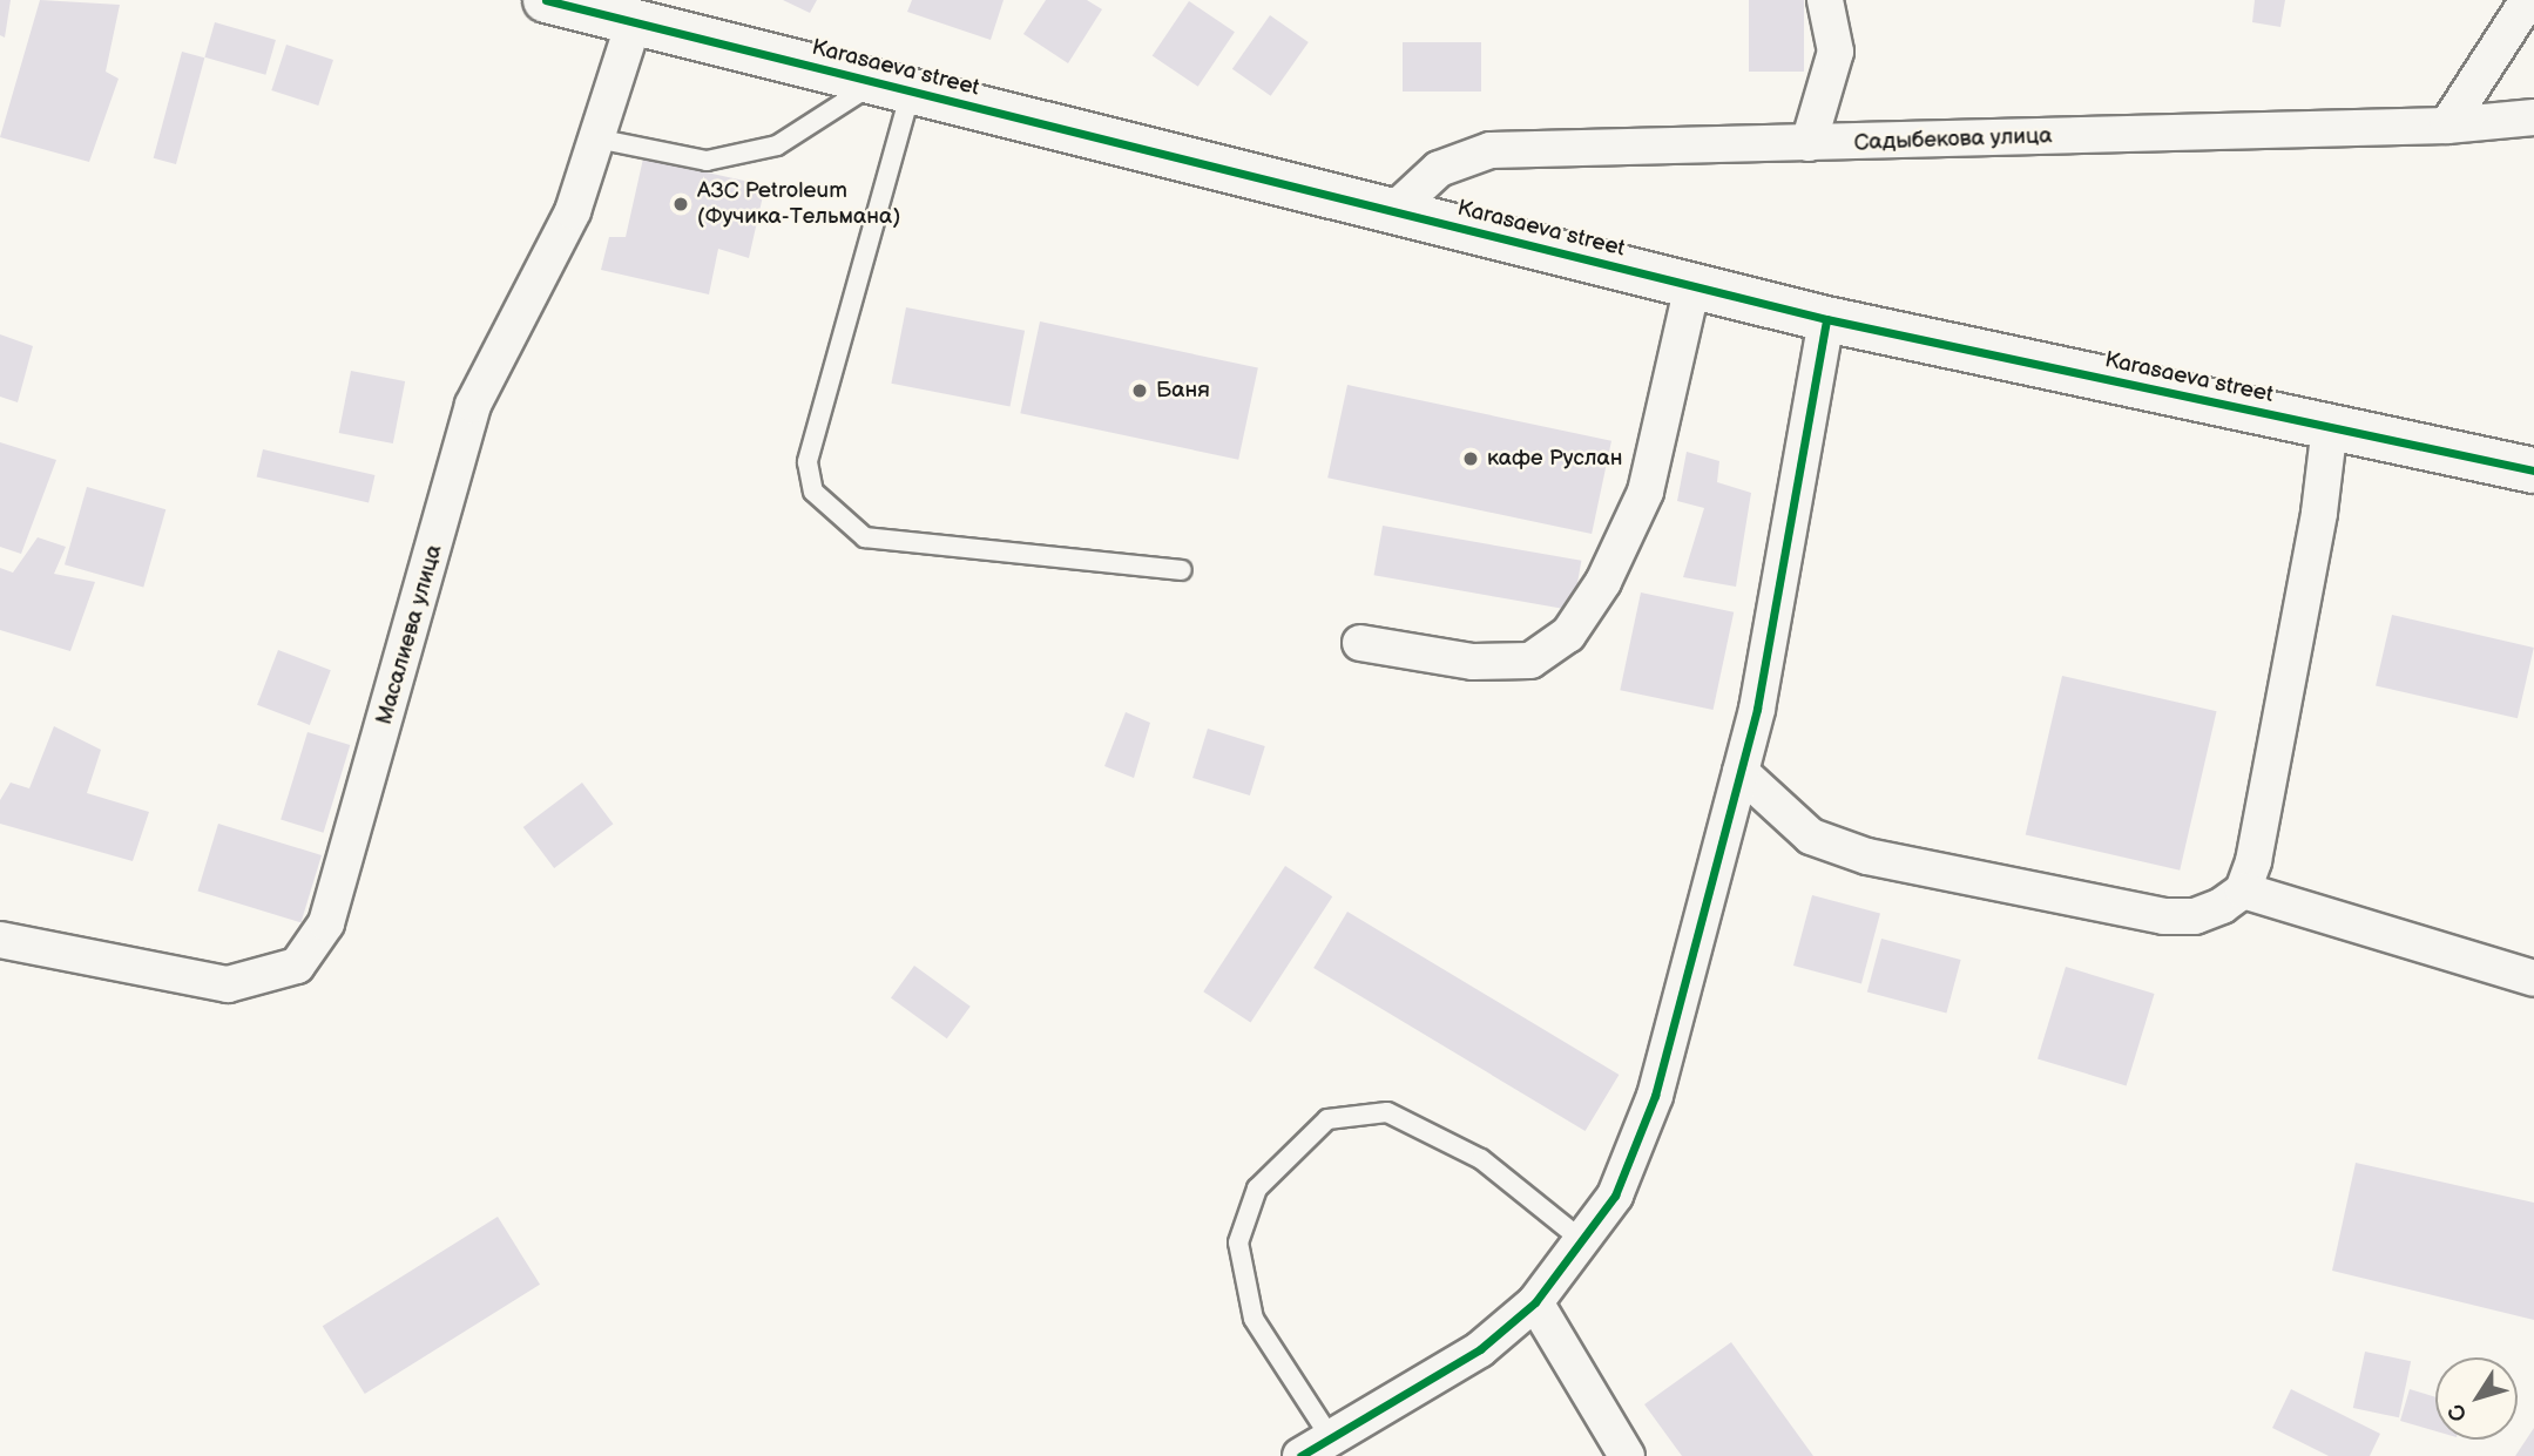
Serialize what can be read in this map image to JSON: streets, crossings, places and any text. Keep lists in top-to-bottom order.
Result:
{
  "streets": {
    "street": ["Karasaeva street", "Садыбекова улица", "Масалиева улица"]
  },
  "crossings": [
    ["Karasaeva street", "Садыбекова улица"],
    ["Karasaeva street", "Масалиева улица"]
  ],
  "places": ["АЗС Petroleum (Фучика-Тельмана)", "Баня", "кафе Руслан"],
  "north": "bottom left"
}
